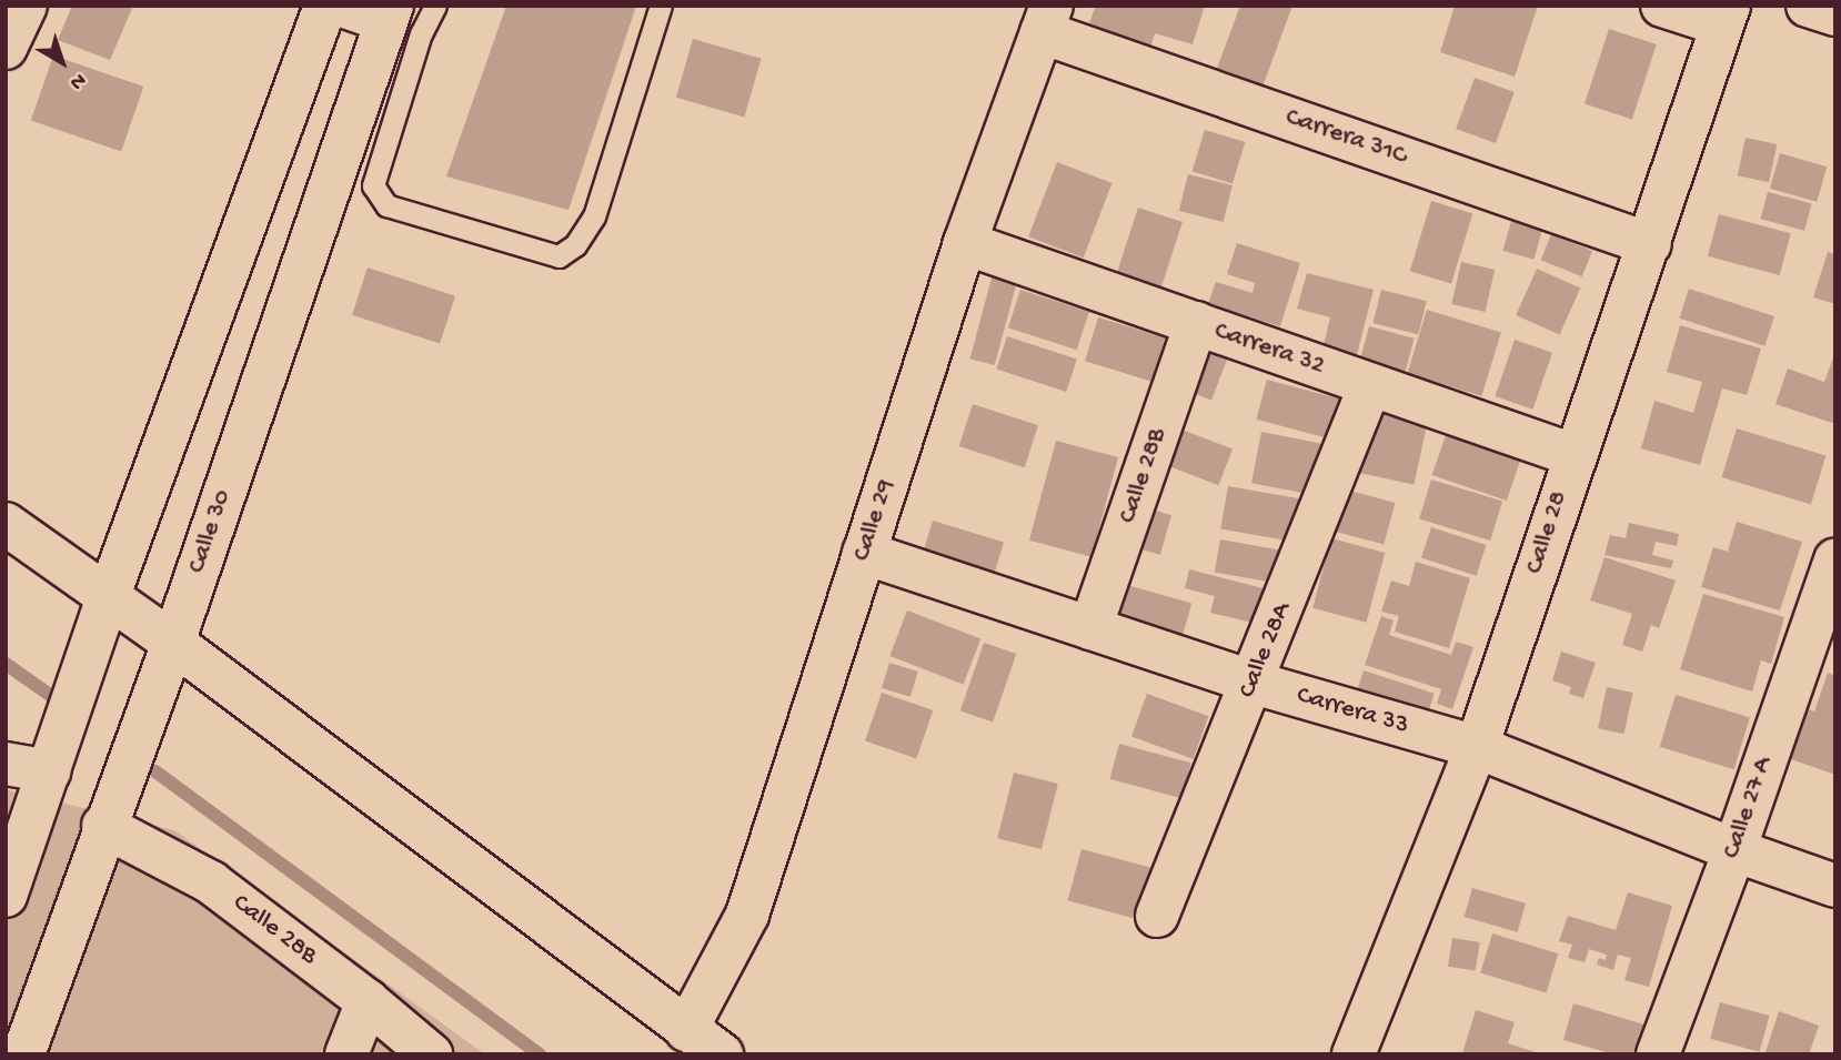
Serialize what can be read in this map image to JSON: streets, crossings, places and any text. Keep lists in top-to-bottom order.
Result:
{
  "streets": {
    "street": [
      "Carrera 31C",
      "Carrera 32",
      "Calle 28B",
      "Calle 29",
      "Calle 30",
      "Calle 28",
      "Calle 28A",
      "Carrera 33",
      "Calle 27 A"
    ]
  },
  "crossings": [
    ["Carrera 31C", "Calle 29"],
    ["Carrera 31C", "Calle 28"],
    ["Carrera 32", "Calle 28B"],
    ["Carrera 32", "Calle 29"],
    ["Carrera 32", "Calle 28"],
    ["Carrera 32", "Calle 28A"],
    ["Calle 28B", "Calle 30"],
    ["Calle 28B", "Carrera 33"],
    ["Calle 29", "Carrera 33"],
    ["Calle 28", "Carrera 33"],
    ["Calle 28A", "Carrera 33"],
    ["Carrera 33", "Calle 27 A"]
  ],
  "north": "bottom right"
}
